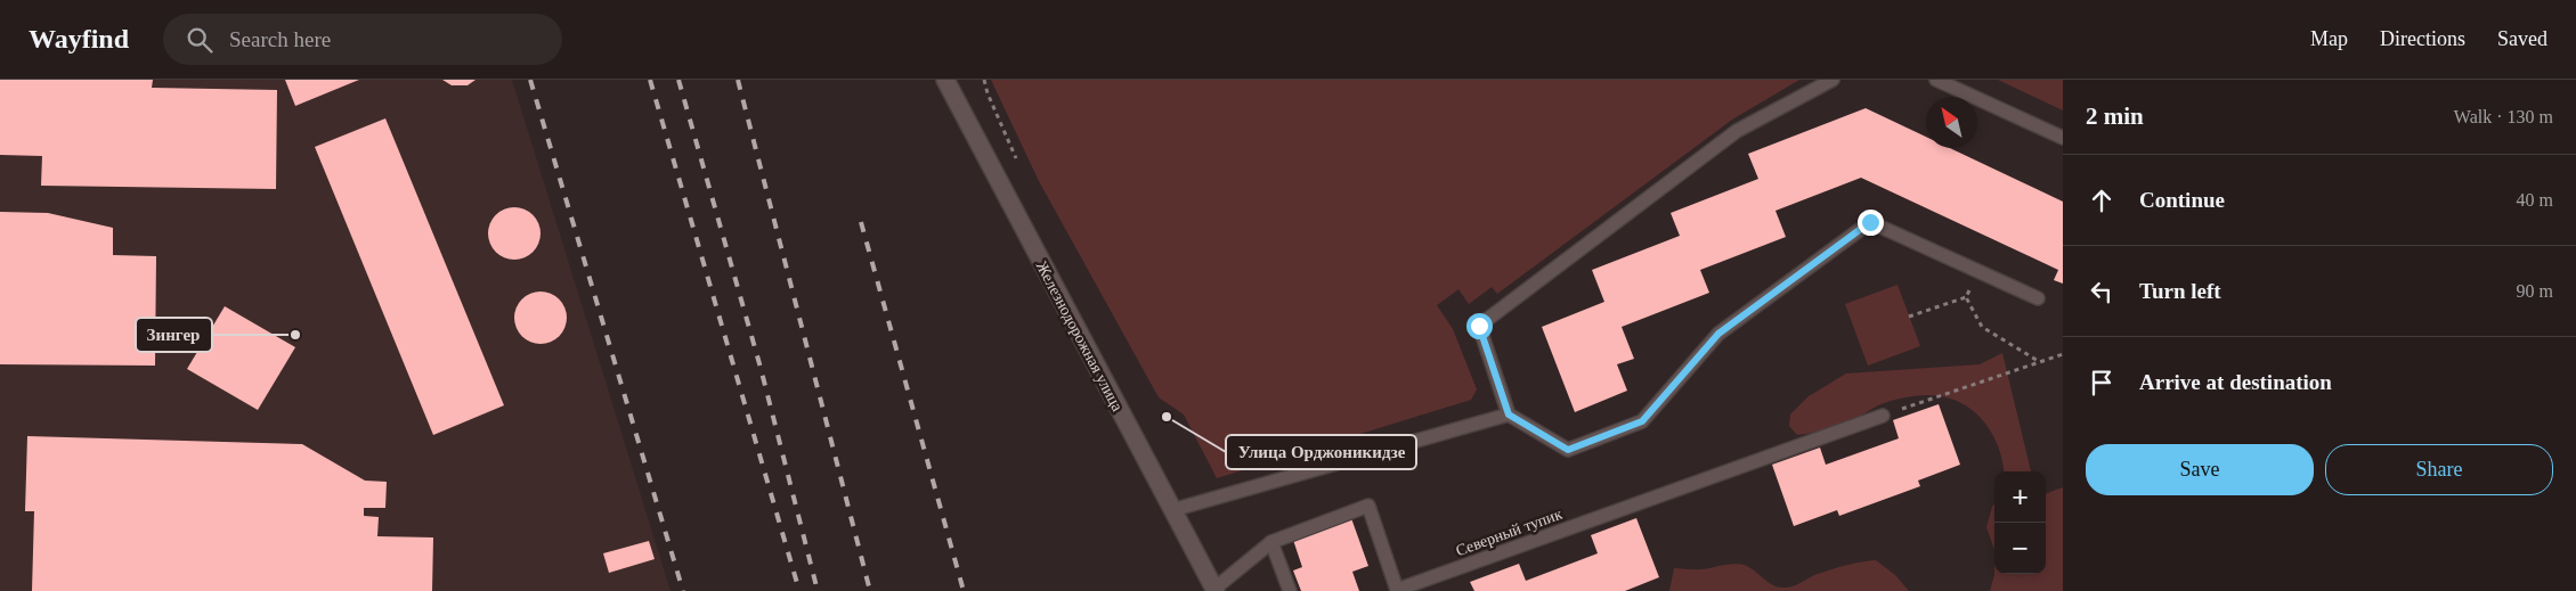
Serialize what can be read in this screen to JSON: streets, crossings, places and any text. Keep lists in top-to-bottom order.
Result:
{
  "streets": {
    "street": ["Железнодорожная улица"],
    "lane": ["Северный тупик"]
  },
  "crossings": [
    ["Железнодорожная улица", "Северный тупик"]
  ],
  "places": ["Зингер", "Улица Орджоникидзе"],
  "north": "top left",
  "page": {
    "header": "Wayfind",
    "search": "Search here",
    "nav": ["Map", "Directions", "Saved"],
    "heading": ["2 min", "Walk · 130 m"],
    "list": [
      ["Continue", "40 m"],
      ["Turn left", "90 m"],
      "Arrive at destination"
    ],
    "buttons": ["Save", "Share"],
    "map_buttons": ["+", "−"]
  }
}
